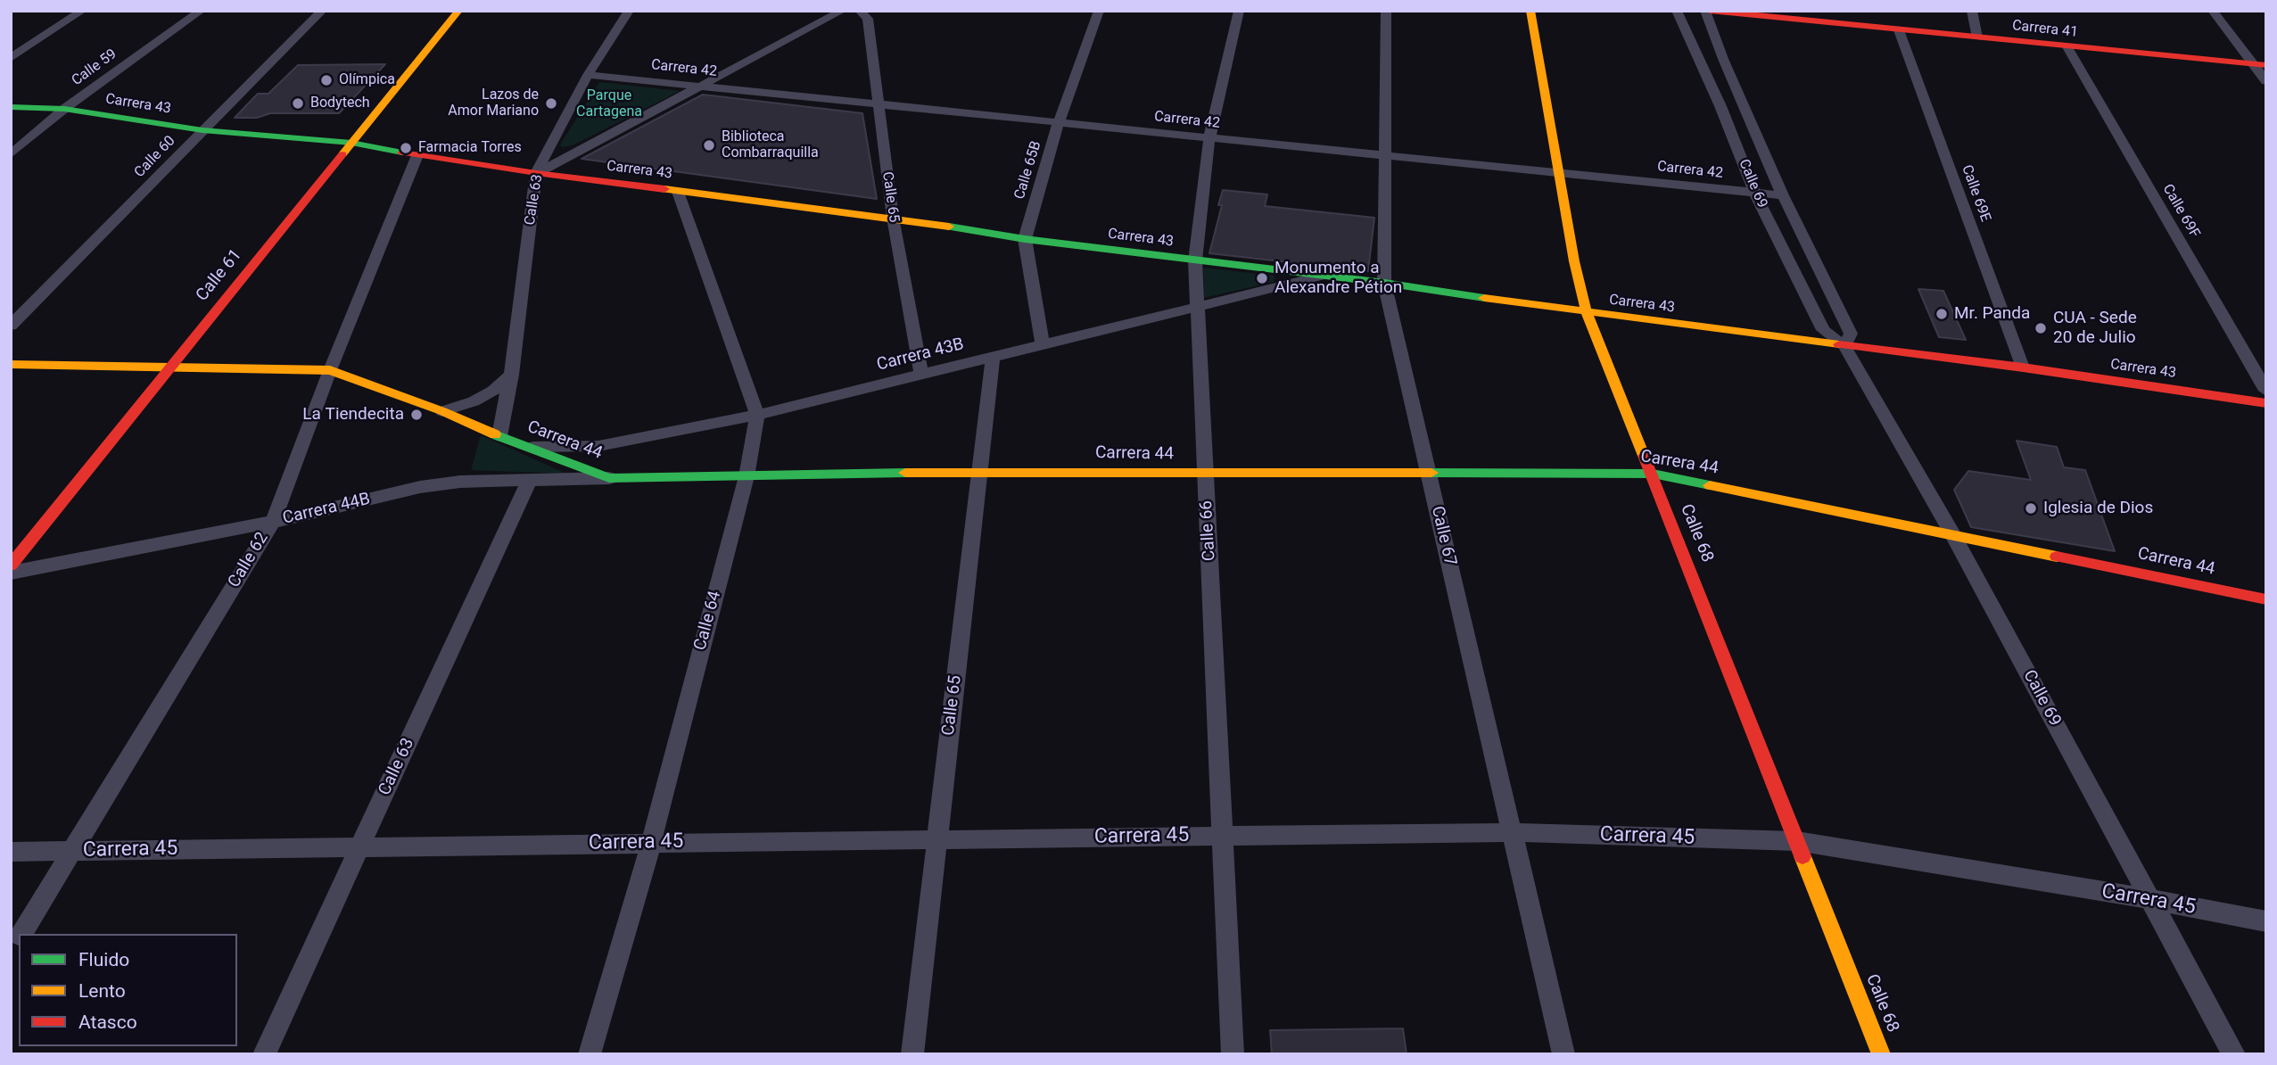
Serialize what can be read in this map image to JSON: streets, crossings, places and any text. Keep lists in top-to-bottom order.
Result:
{
  "streets": {
    "street": [
      "Carrera 41",
      "Calle 59",
      "Carrera 42",
      "Carrera 43",
      "Calle 60",
      "Calle 65B",
      "Calle 69",
      "Calle 69E",
      "Calle 65",
      "Calle 63",
      "Calle 69F",
      "Calle 61",
      "Carrera 43B",
      "Carrera 44",
      "Carrera 44B",
      "Calle 66",
      "Calle 68",
      "Calle 67",
      "Calle 62",
      "Calle 64",
      "Carrera 45"
    ]
  },
  "crossings": [
    ["Carrera 41", "Calle 69"],
    ["Carrera 41", "Calle 69E"],
    ["Carrera 41", "Calle 69F"],
    ["Calle 59", "Carrera 43"],
    ["Carrera 42", "Calle 65B"],
    ["Carrera 42", "Calle 69"],
    ["Carrera 42", "Calle 65"],
    ["Carrera 42", "Calle 63"],
    ["Carrera 42", "Calle 66"],
    ["Carrera 42", "Calle 68"],
    ["Carrera 42", "Calle 67"],
    ["Carrera 43", "Calle 60"],
    ["Carrera 43", "Calle 65B"],
    ["Carrera 43", "Calle 69"],
    ["Carrera 43", "Calle 69E"],
    ["Carrera 43", "Calle 65"],
    ["Carrera 43", "Calle 63"],
    ["Carrera 43", "Calle 61"],
    ["Carrera 43", "Carrera 43B"],
    ["Carrera 43", "Calle 66"],
    ["Carrera 43", "Calle 68"],
    ["Carrera 43", "Calle 67"],
    ["Carrera 43", "Calle 62"],
    ["Calle 65B", "Carrera 43B"],
    ["Calle 69", "Carrera 44"],
    ["Calle 69", "Carrera 45"],
    ["Calle 65", "Carrera 43B"],
    ["Calle 65", "Carrera 44"],
    ["Calle 65", "Carrera 45"],
    ["Calle 63", "Carrera 44"],
    ["Calle 63", "Carrera 44B"],
    ["Calle 63", "Carrera 45"],
    ["Calle 61", "Carrera 44"],
    ["Carrera 43B", "Carrera 44"],
    ["Carrera 43B", "Calle 66"],
    ["Carrera 43B", "Calle 64"],
    ["Carrera 44", "Carrera 44B"],
    ["Carrera 44", "Calle 66"],
    ["Carrera 44", "Calle 68"],
    ["Carrera 44", "Calle 67"],
    ["Carrera 44", "Calle 62"],
    ["Carrera 44", "Calle 64"],
    ["Carrera 44B", "Calle 62"],
    ["Calle 66", "Carrera 45"],
    ["Calle 68", "Carrera 45"],
    ["Calle 67", "Carrera 45"],
    ["Calle 62", "Carrera 45"],
    ["Calle 64", "Carrera 45"]
  ],
  "parks": ["Parque Cartagena"],
  "places": [
    "Olímpica",
    "Bodytech",
    "Lazos de Amor Mariano",
    "Biblioteca Combarraquilla",
    "Farmacia Torres",
    "Monumento a Alexandre Pétion",
    "Mr. Panda",
    "CUA - Sede 20 de Julio",
    "La Tiendecita",
    "Iglesia de Dios"
  ],
  "legend": ["Fluido", "Lento", "Atasco"]
}
